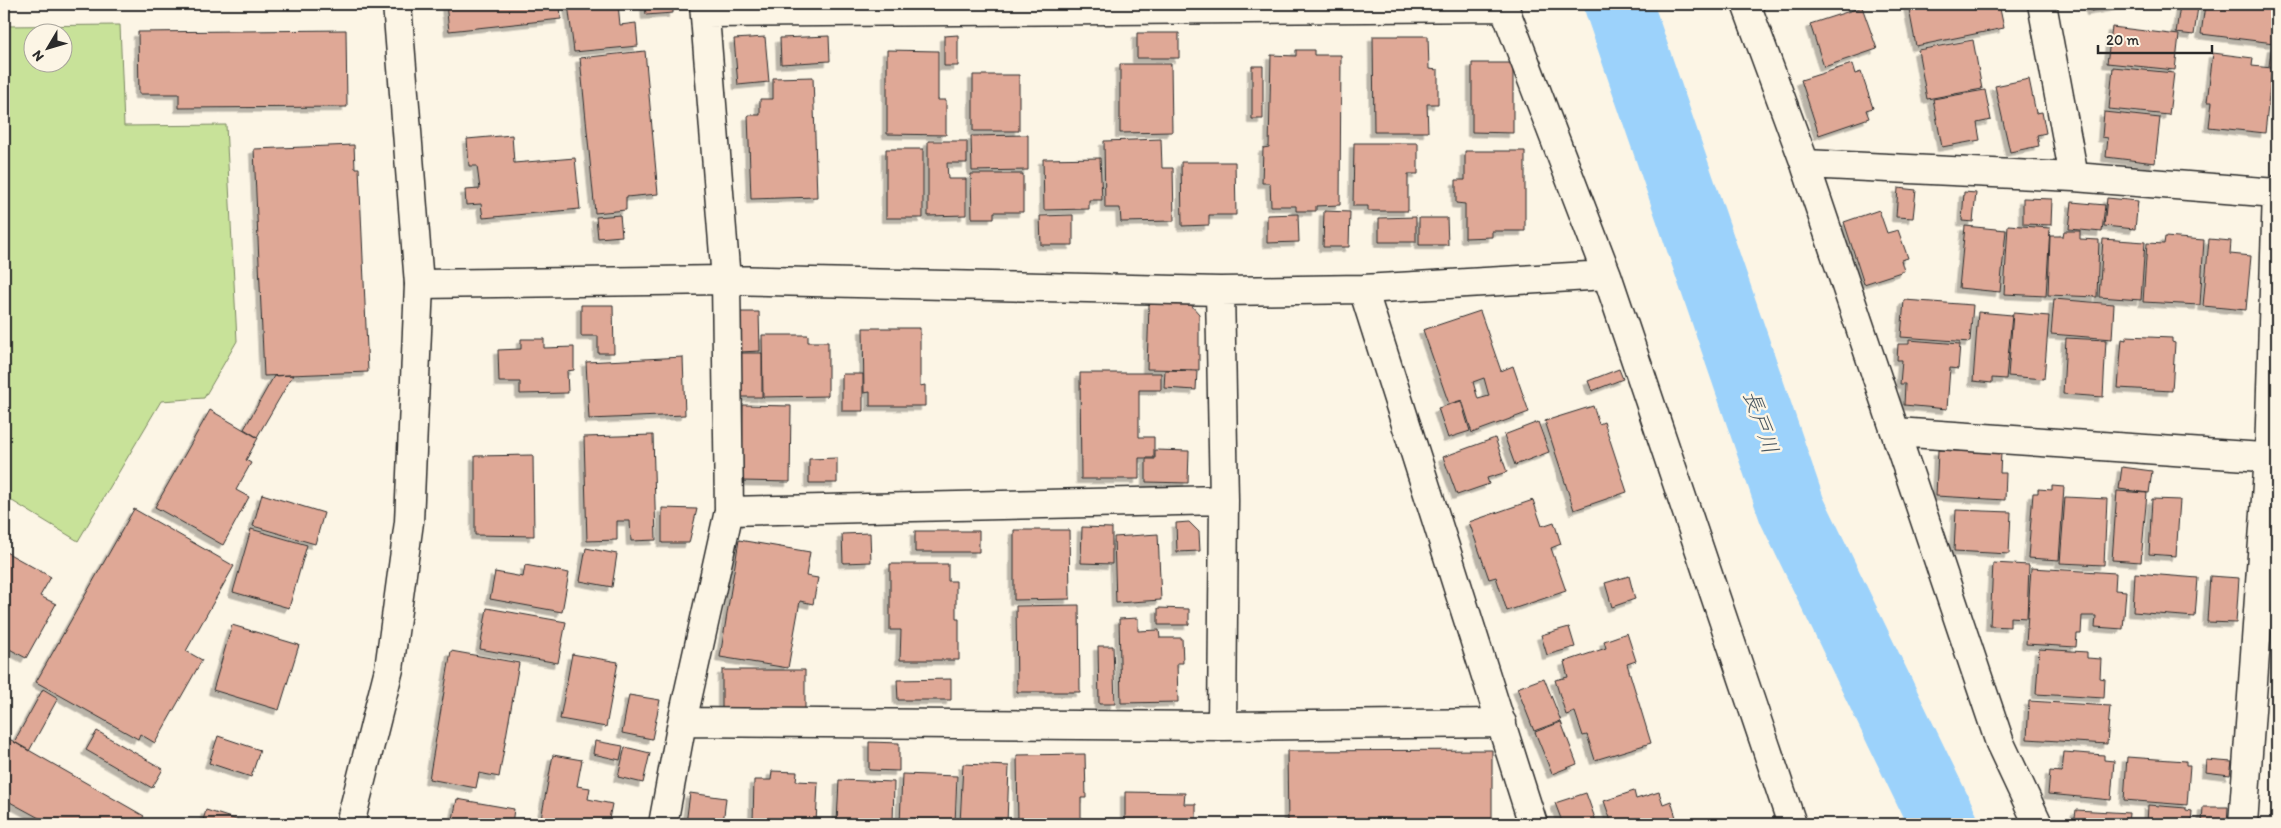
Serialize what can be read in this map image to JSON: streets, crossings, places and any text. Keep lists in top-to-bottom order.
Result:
{
  "water": ["長戸川"],
  "scale_bar": "20 m",
  "north": "bottom left"
}
